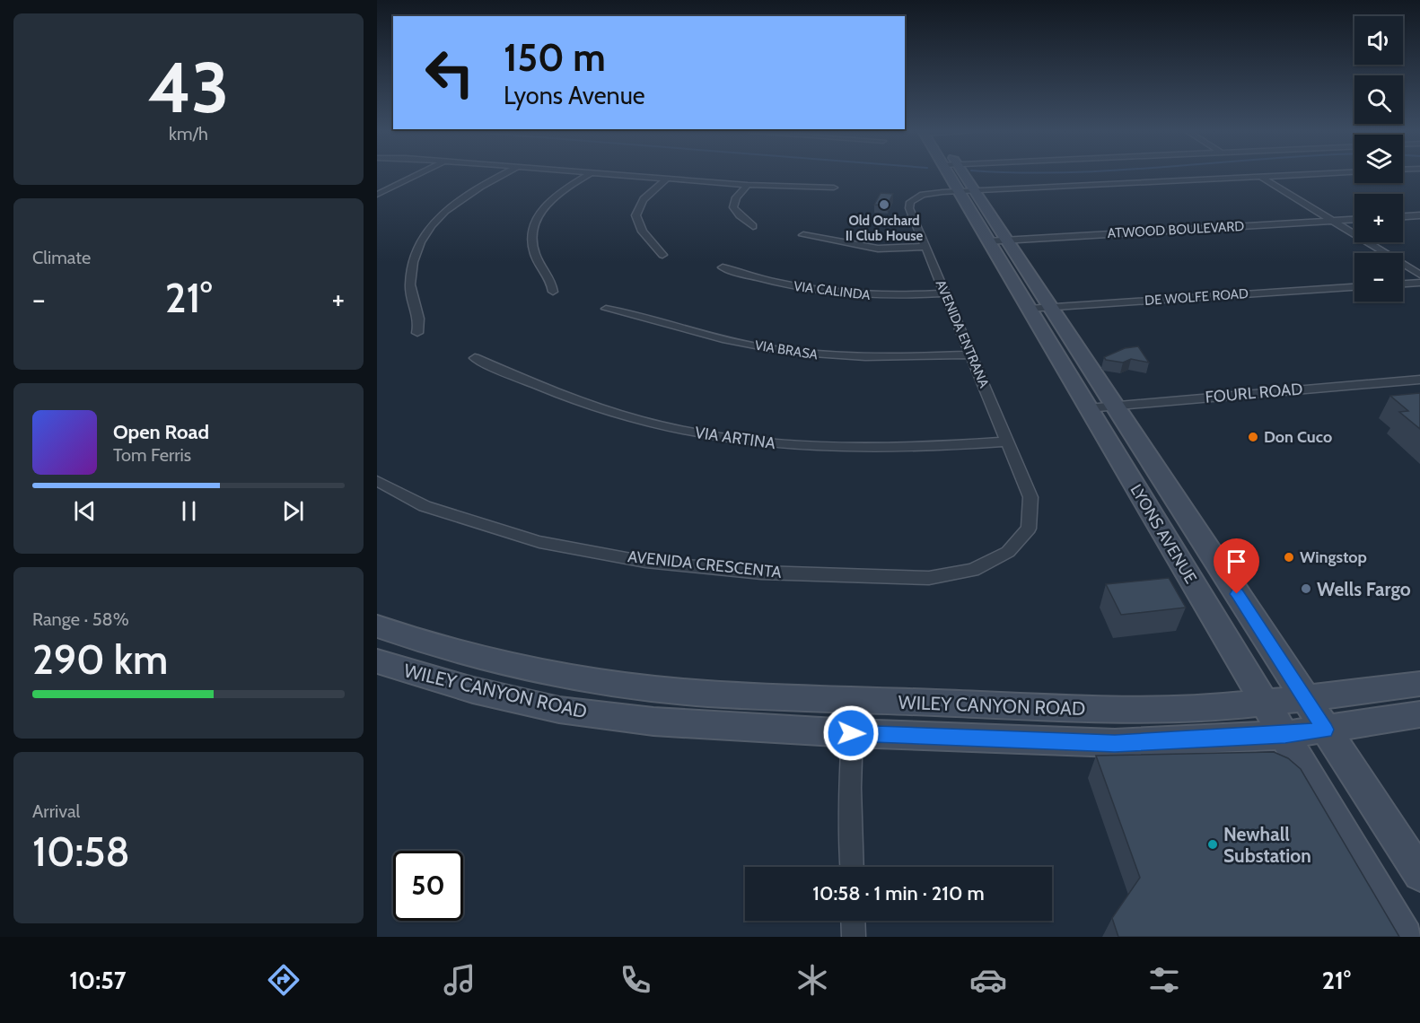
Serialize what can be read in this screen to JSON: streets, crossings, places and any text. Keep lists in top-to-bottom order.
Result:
{
  "streets": {
    "main road": ["LYONS AVENUE", "WILEY CANYON ROAD"],
    "street": [
      "ATWOOD BOULEVARD",
      "VIA CALINDA",
      "DE WOLFE ROAD",
      "AVENIDA ENTRANA",
      "VIA BRASA",
      "FOURL ROAD",
      "VIA ARTINA",
      "AVENIDA CRESCENTA"
    ]
  },
  "crossings": [
    ["ATWOOD BOULEVARD", "LYONS AVENUE"],
    ["VIA CALINDA", "AVENIDA ENTRANA"],
    ["DE WOLFE ROAD", "LYONS AVENUE"],
    ["AVENIDA ENTRANA", "VIA BRASA"],
    ["AVENIDA ENTRANA", "VIA ARTINA"],
    ["AVENIDA ENTRANA", "LYONS AVENUE"],
    ["AVENIDA ENTRANA", "AVENIDA CRESCENTA"],
    ["FOURL ROAD", "LYONS AVENUE"],
    ["LYONS AVENUE", "WILEY CANYON ROAD"]
  ],
  "places": [
    "Old Orchard II Club House",
    "Don Cuco",
    "Wingstop",
    "Wells Fargo",
    "Newhall Substation"
  ],
  "page": {
    "tile": [
      ["43", "km/h"],
      "Climate",
      ["Range · 58%", "290 km"],
      ["Arrival", "10:58"]
    ],
    "map_buttons": ["+", "−"],
    "turn": ["150 m", "Lyons Avenue"],
    "heat": ["−", "21°", "+"],
    "song": ["Open Road", "Tom Ferris"],
    "limit": "50",
    "trip": "10:58 · 1 min · 210 m",
    "tabs": ["10:57", "21°"]
  }
}
